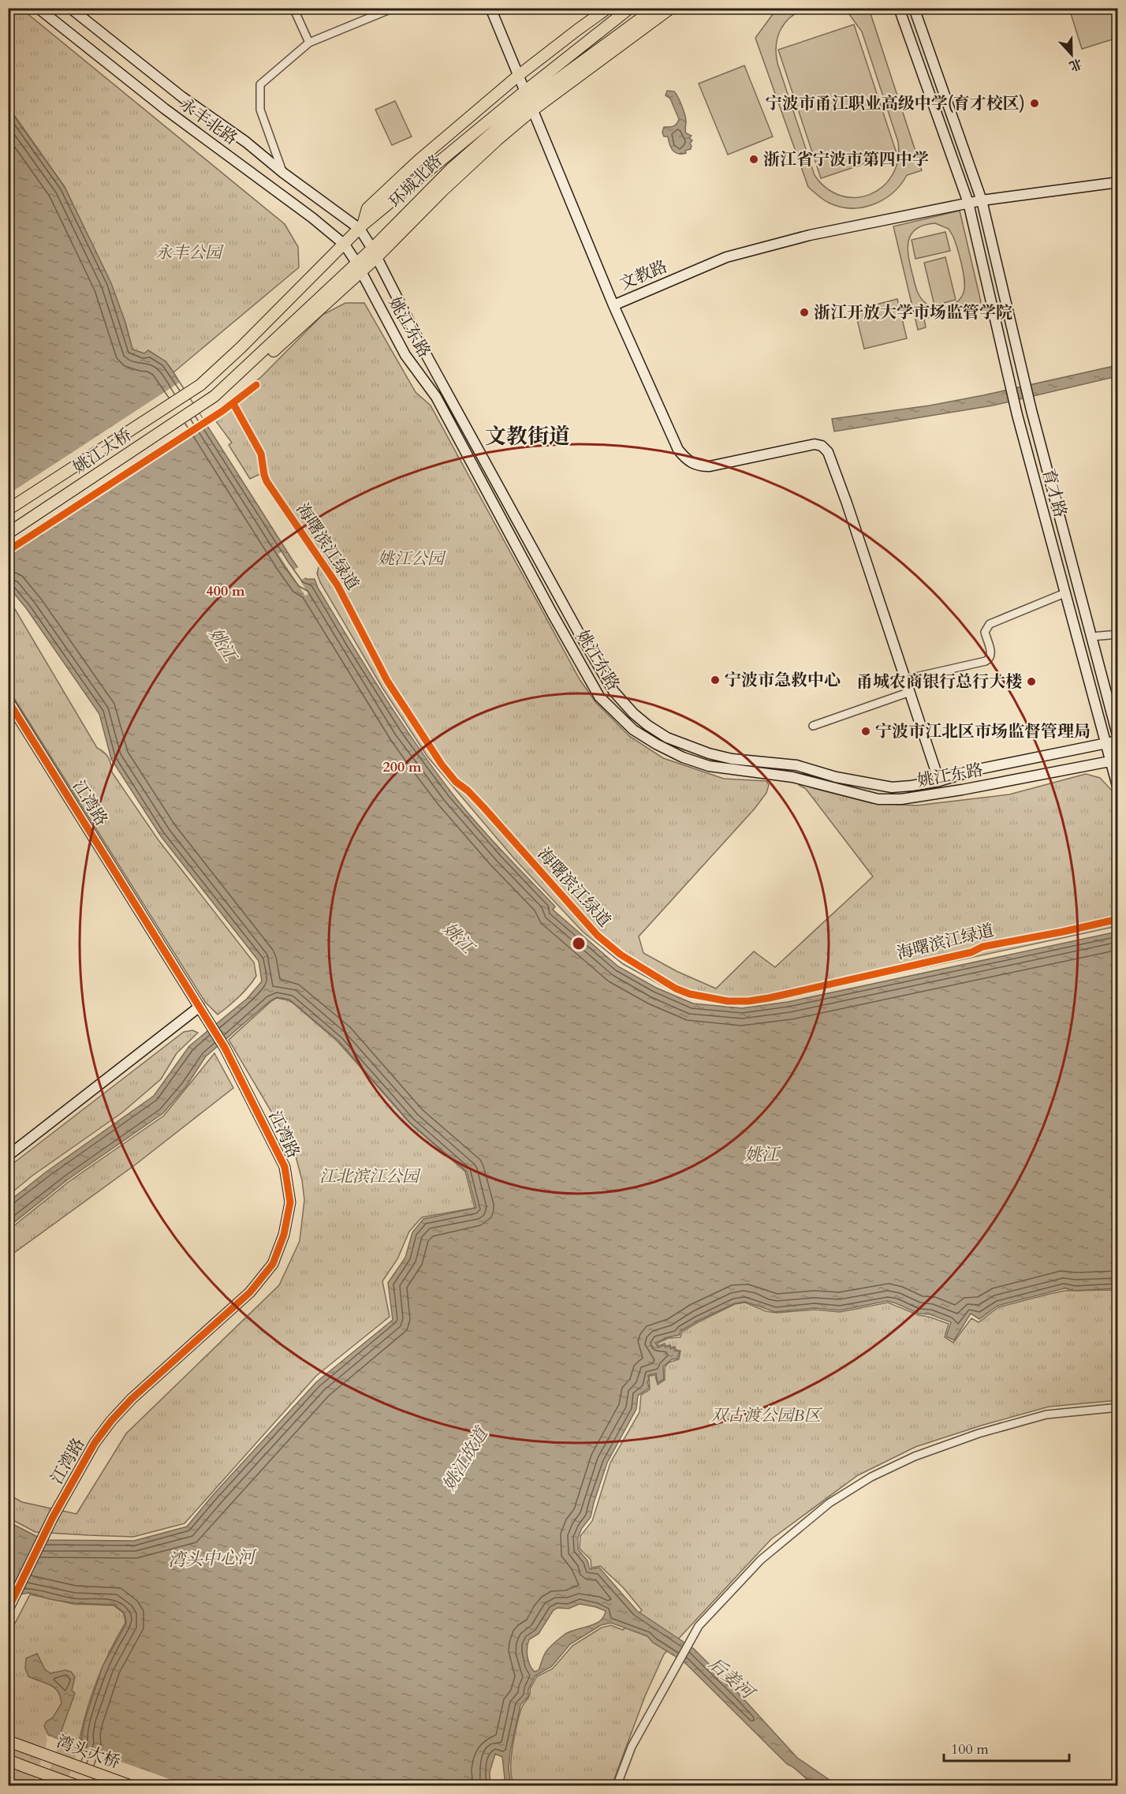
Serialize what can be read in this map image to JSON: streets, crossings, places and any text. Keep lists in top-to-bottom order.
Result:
{
  "streets": {
    "main road": [
      "永丰北路",
      "环城北路",
      "文教路",
      "姚江东路",
      "姚江大桥",
      "育才路",
      "江湾路",
      "湾头大桥"
    ],
    "cycle path": ["海曙滨江绿道"]
  },
  "crossings": [
    ["永丰北路", "环城北路"],
    ["永丰北路", "姚江东路"],
    ["环城北路", "文教路"],
    ["环城北路", "姚江东路"],
    ["环城北路", "姚江大桥"],
    ["文教路", "育才路"],
    ["姚江东路", "育才路"]
  ],
  "districts": ["文教街道"],
  "water": [
    "姚江",
    "姚江故道",
    "湾头中心河",
    "后姜河"
  ],
  "parks": [
    "永丰公园",
    "姚江公园",
    "江北滨江公园",
    "双古渡公园B区"
  ],
  "places": [
    "宁波市甬江职业高级中学(育才校区)",
    "浙江省宁波市第四中学",
    "浙江开放大学市场监管学院",
    "宁波市急救中心",
    "甬城农商银行总行大楼",
    "宁波市江北区市场监督管理局"
  ],
  "scale_bar": "100 m",
  "north": "bottom",
  "rings": ["400 m", "200 m"]
}
